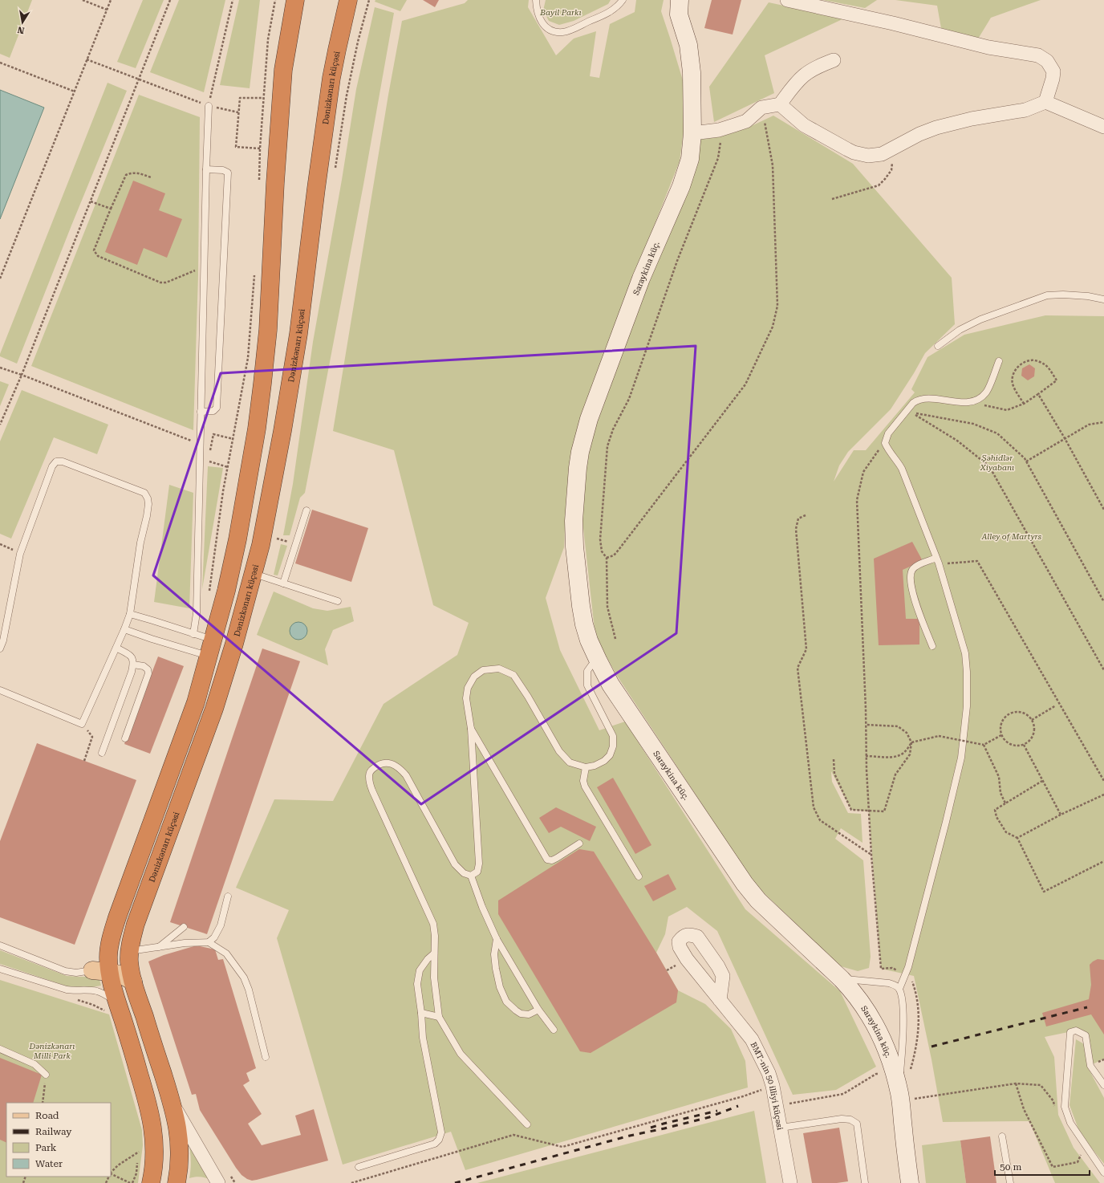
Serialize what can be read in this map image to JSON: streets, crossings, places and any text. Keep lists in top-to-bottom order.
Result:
{
  "streets": {
    "highway": ["Dənizkənarı küçəsi"],
    "street": ["Saraykina küç.", "BMT-nin 50 illiyi küçəsi"]
  },
  "parks": [
    "Bayil Parkı",
    "Şəhidlər Xiyabanı",
    "Alley of Martyrs",
    "Dənizkənarı Milli Park"
  ],
  "legend": [
    "Road",
    "Railway",
    "Park",
    "Water"
  ],
  "scale_bar": "50 m",
  "north": "bottom"
}
